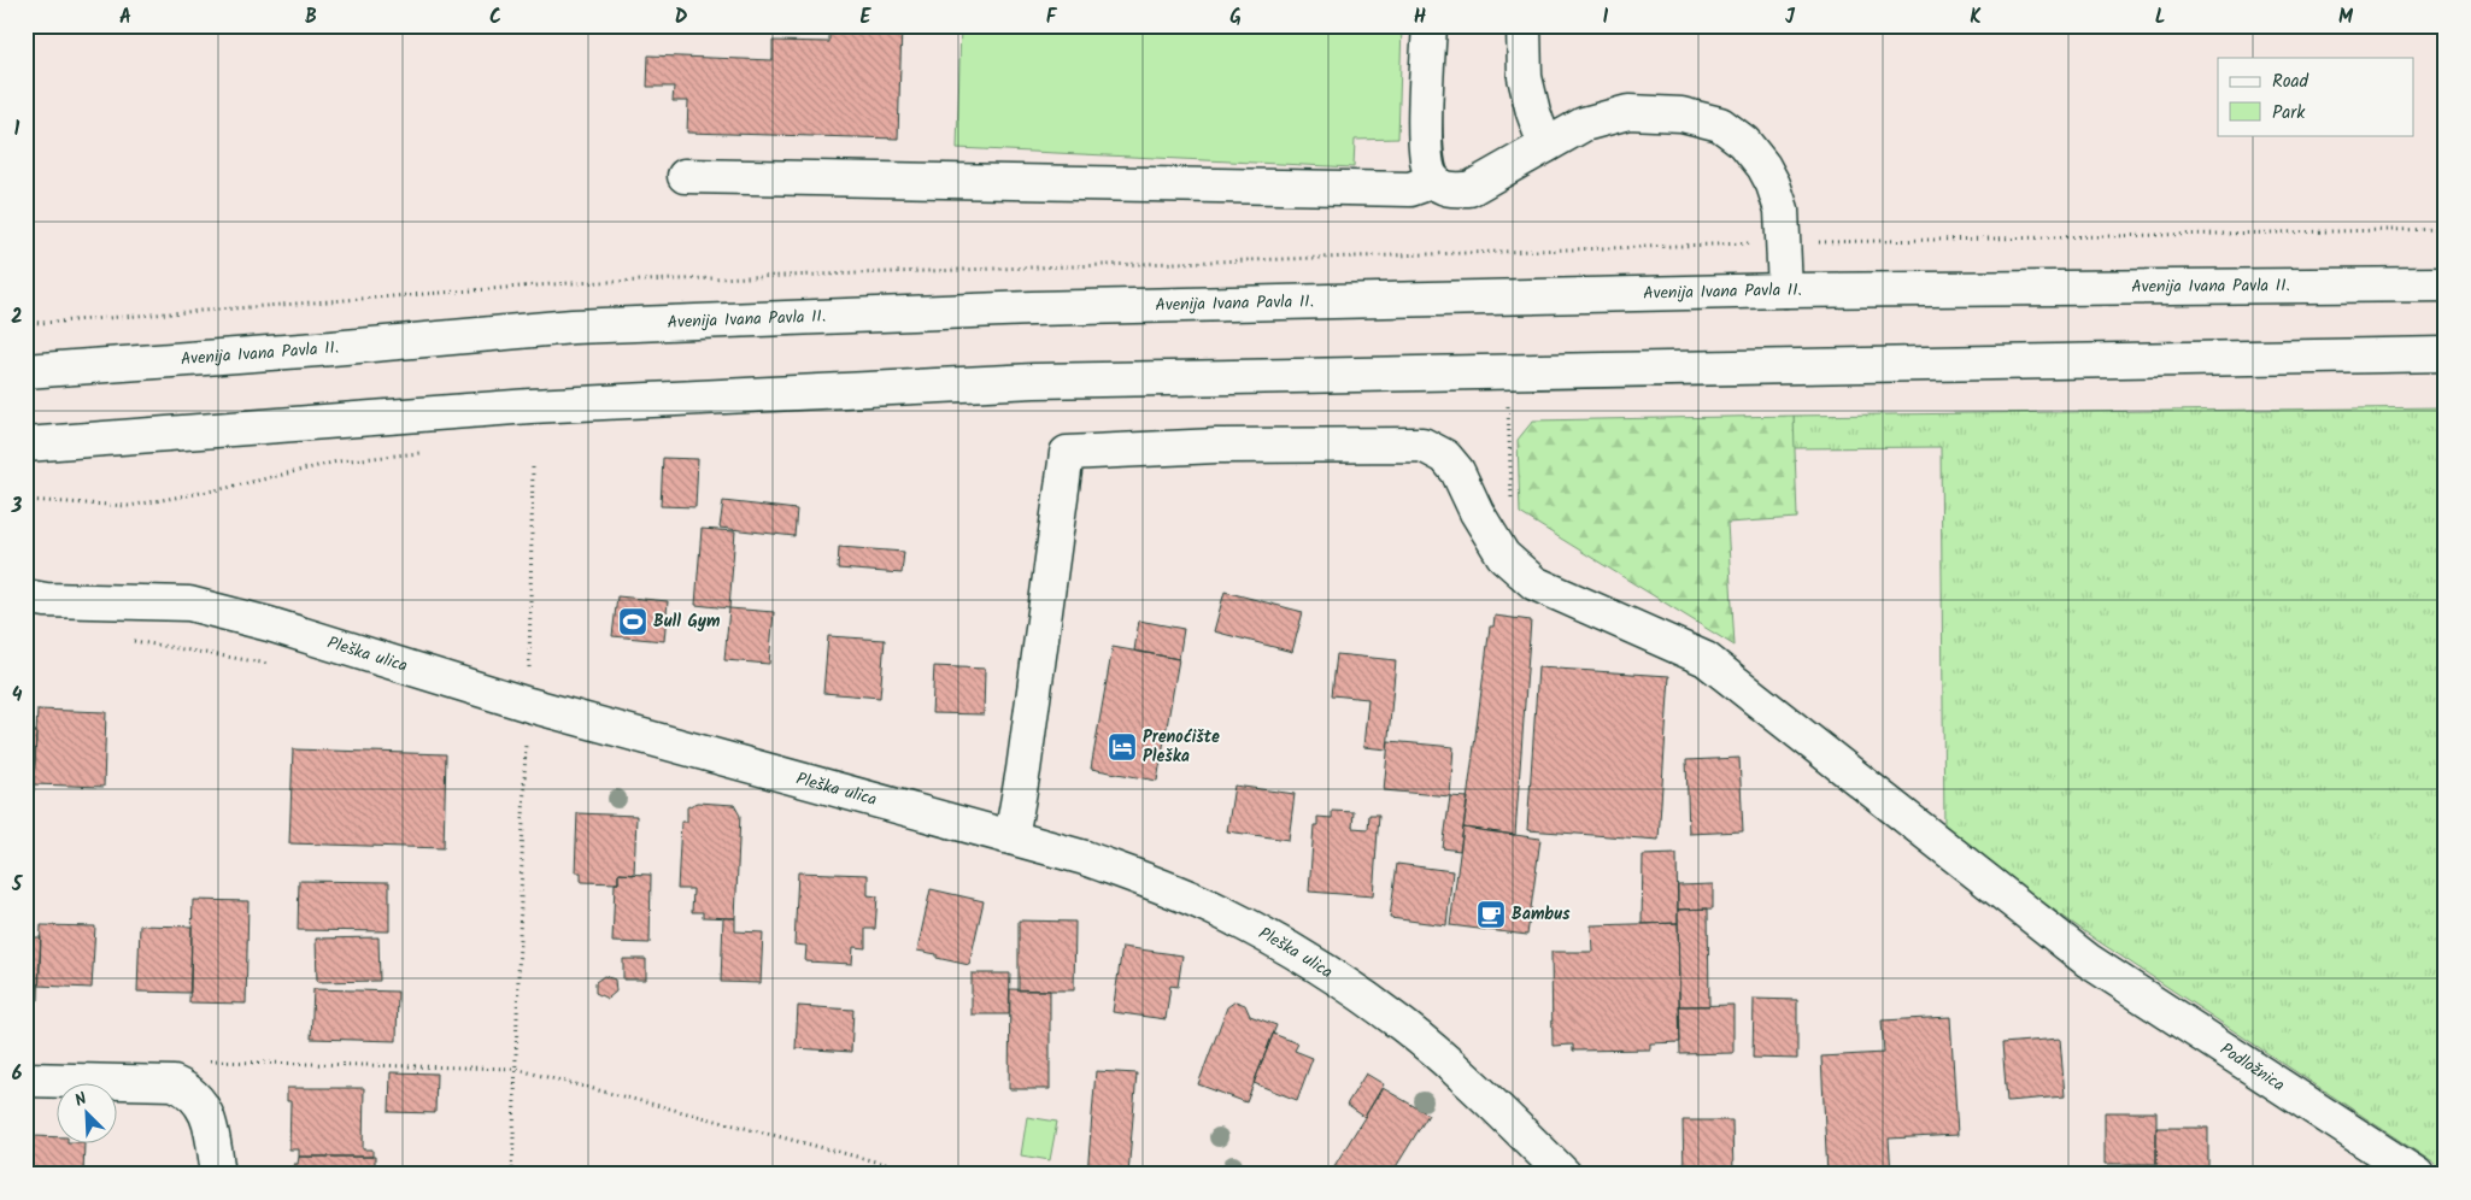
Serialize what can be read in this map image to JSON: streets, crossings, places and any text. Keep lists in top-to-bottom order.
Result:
{
  "streets": {
    "main road": ["Avenija Ivana Pavla II.", "Pleška ulica", "Podložnica"]
  },
  "crossings": [
    ["Pleška ulica", "Podložnica"]
  ],
  "places": {
    "sports": ["Bull Gym"],
    "hotel": ["Prenoćište Pleška"],
    "cafe": ["Bambus"]
  },
  "legend": ["Road", "Park"],
  "north": "top left",
  "grid": {
    "columns": [
      "A",
      "B",
      "C",
      "D",
      "E",
      "F",
      "G",
      "H",
      "I",
      "J",
      "K",
      "L",
      "M"
    ],
    "rows": [
      "1",
      "2",
      "3",
      "4",
      "5",
      "6"
    ]
  }
}
